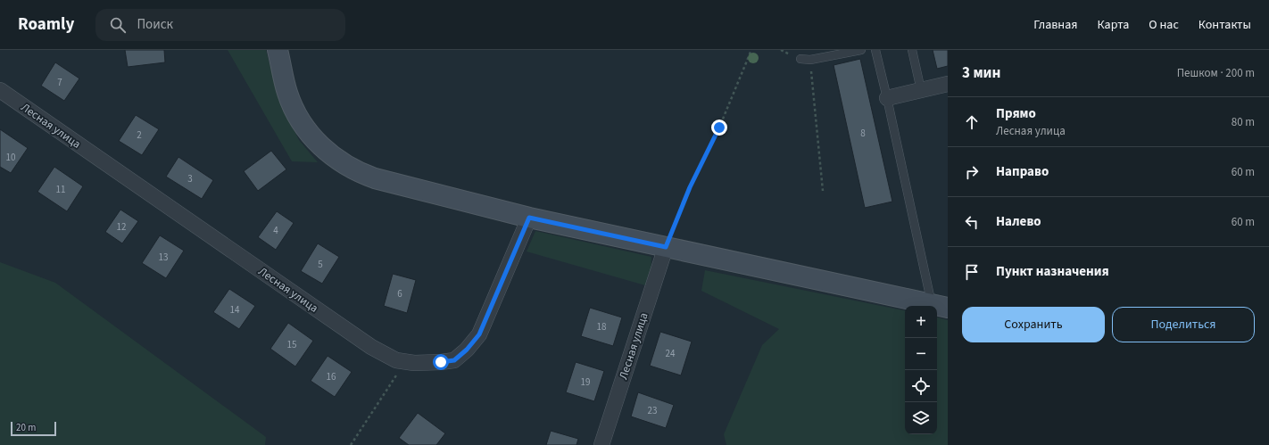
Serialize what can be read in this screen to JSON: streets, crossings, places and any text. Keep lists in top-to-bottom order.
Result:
{
  "streets": {
    "street": ["Лесная улица"]
  },
  "house_numbers": [
    "7",
    "8",
    "2",
    "10",
    "3",
    "11",
    "12",
    "4",
    "13",
    "5",
    "6",
    "14",
    "18",
    "15",
    "24",
    "16",
    "19",
    "23"
  ],
  "scale_bar": "20 m",
  "page": {
    "header": "Roamly",
    "search": "Поиск",
    "nav": [
      "Главная",
      "Карта",
      "О нас",
      "Контакты"
    ],
    "heading": ["3 мин", "Пешком · 200 m"],
    "list": [
      ["Прямо", "Лесная улица", "80 m"],
      ["Направо", "60 m"],
      ["Налево", "60 m"],
      "Пункт назначения"
    ],
    "buttons": ["Сохранить", "Поделиться"],
    "map_buttons": ["+", "−"],
    "scale": "20 m"
  }
}
